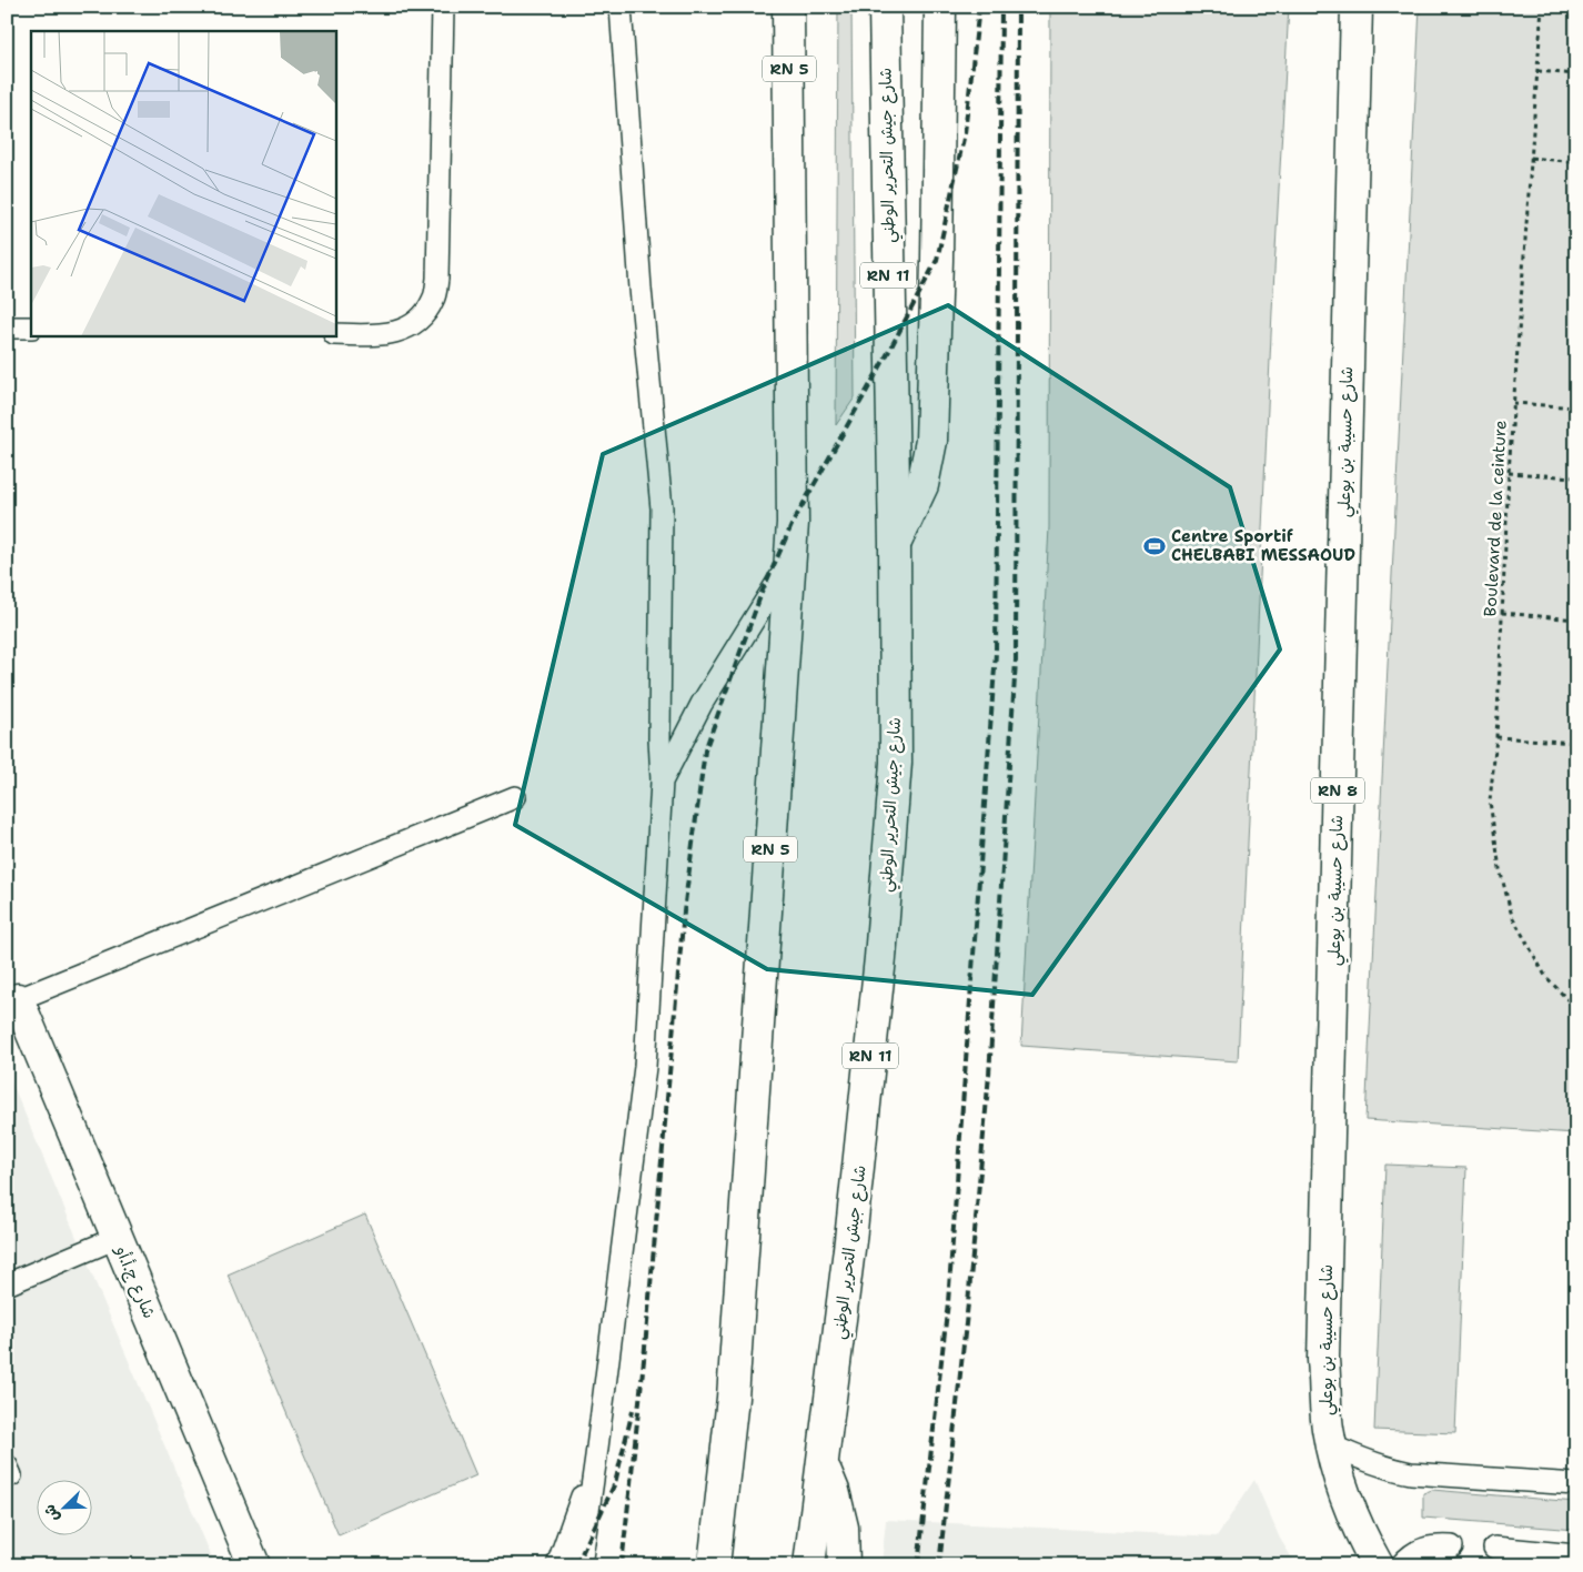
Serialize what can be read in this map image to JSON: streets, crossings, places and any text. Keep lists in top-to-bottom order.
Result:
{
  "streets": {
    "main road": [
      "RN 5",
      "شارع جيش التحرير الوطني",
      "RN 11",
      "شارع حسيبة بن بوعلي",
      "RN 8",
      "شارع ج.أ.أو"
    ],
    "path": ["Boulevard de la ceinture"]
  },
  "places": {
    "sports": ["Centre Sportif CHELBABI MESSAOUD"]
  },
  "north": "bottom left"
}
